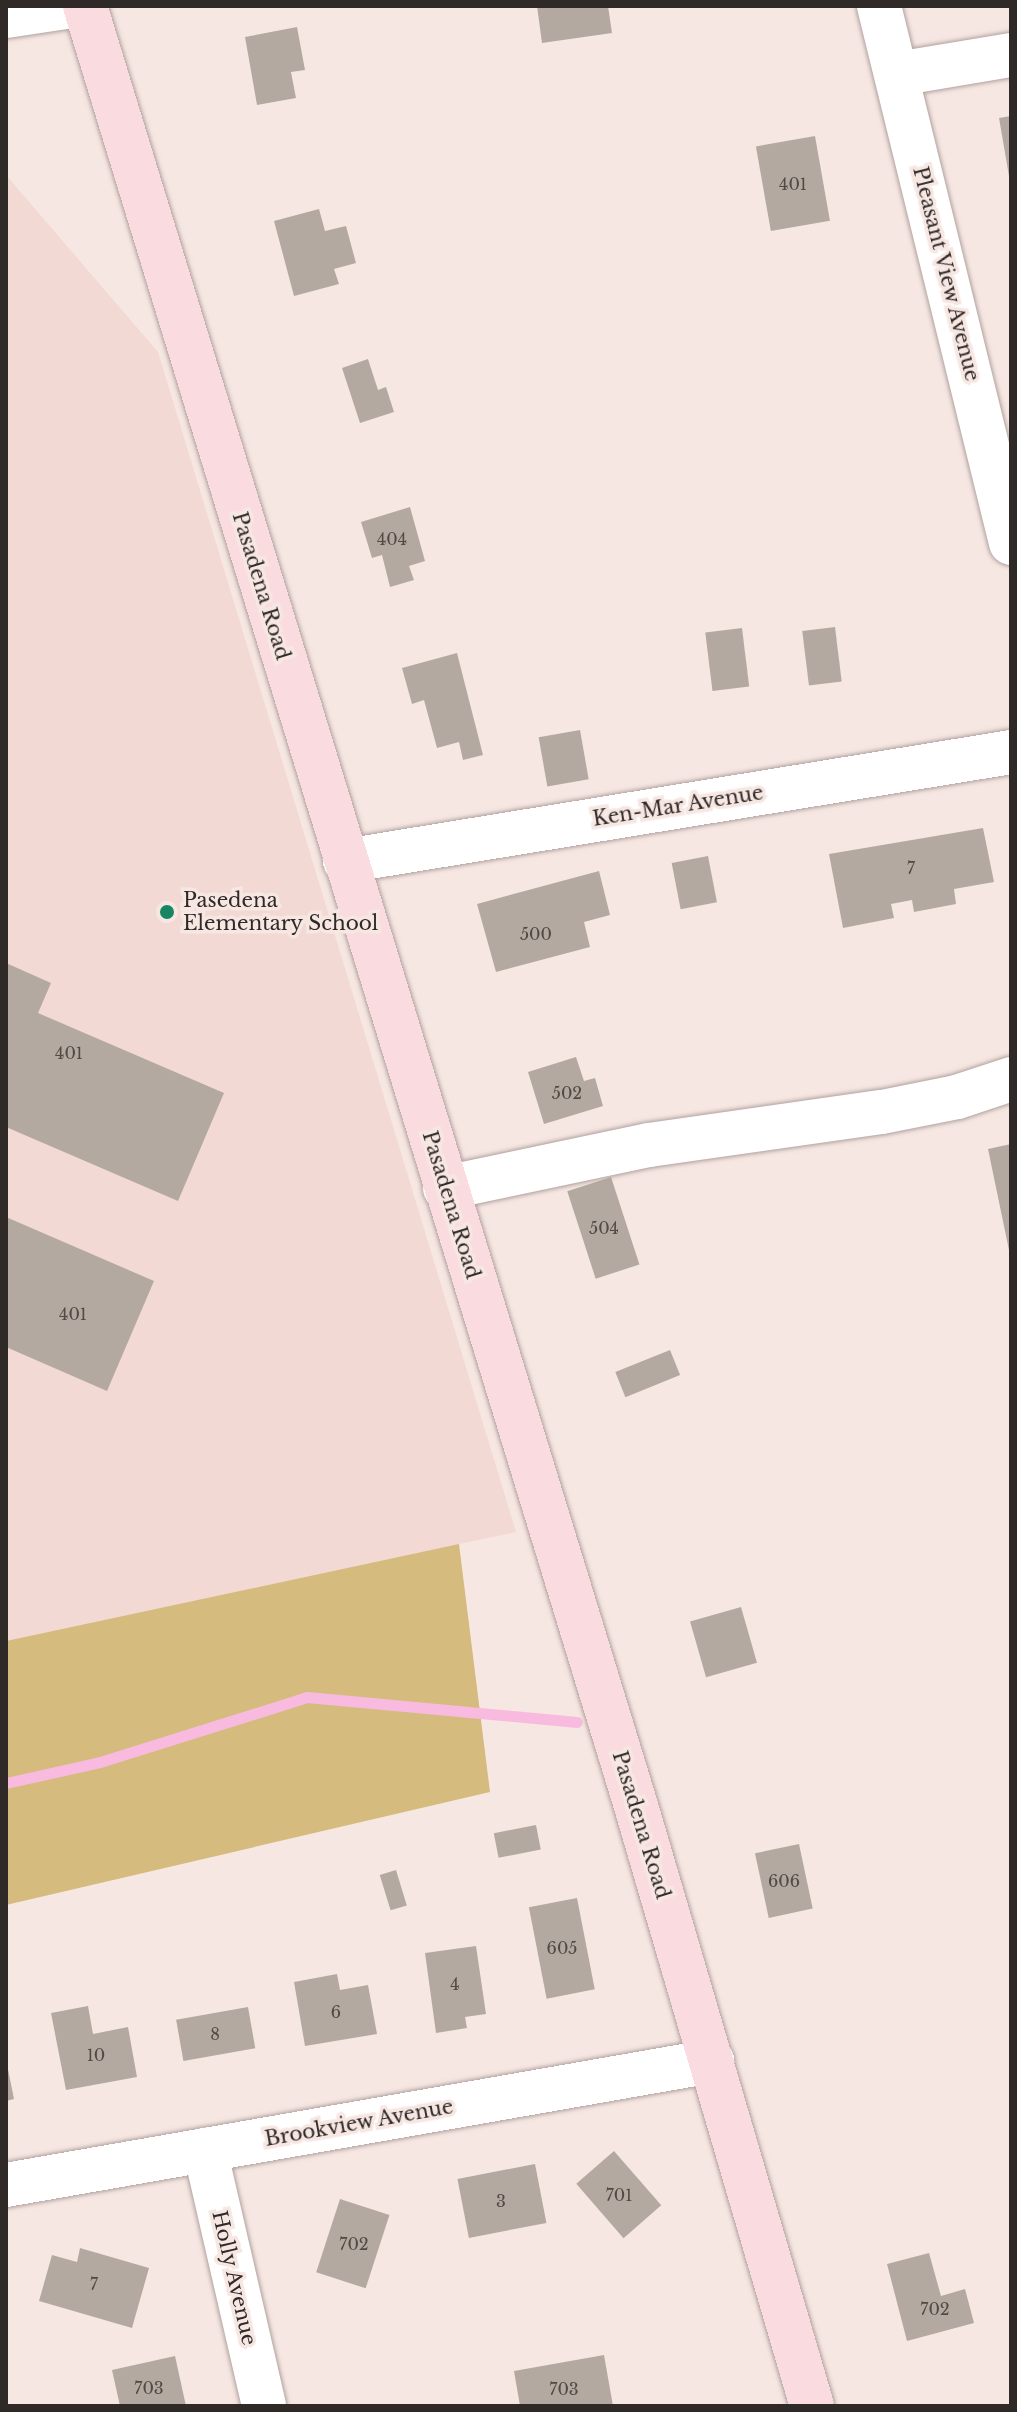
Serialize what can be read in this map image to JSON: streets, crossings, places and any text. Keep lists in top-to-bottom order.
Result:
{
  "streets": {
    "main road": ["Pasadena Road"],
    "street": [
      "Pleasant View Avenue",
      "Ken-Mar Avenue",
      "Brookview Avenue",
      "Holly Avenue"
    ]
  },
  "crossings": [
    ["Pasadena Road", "Ken-Mar Avenue"],
    ["Pasadena Road", "Brookview Avenue"],
    ["Brookview Avenue", "Holly Avenue"]
  ],
  "places": ["Pasedena Elementary School"],
  "house_numbers": [
    "401",
    "404",
    "7",
    "500",
    "401",
    "502",
    "504",
    "401",
    "606",
    "605",
    "4",
    "6",
    "8",
    "10",
    "701",
    "3",
    "702",
    "7",
    "702",
    "703",
    "703"
  ]
}
